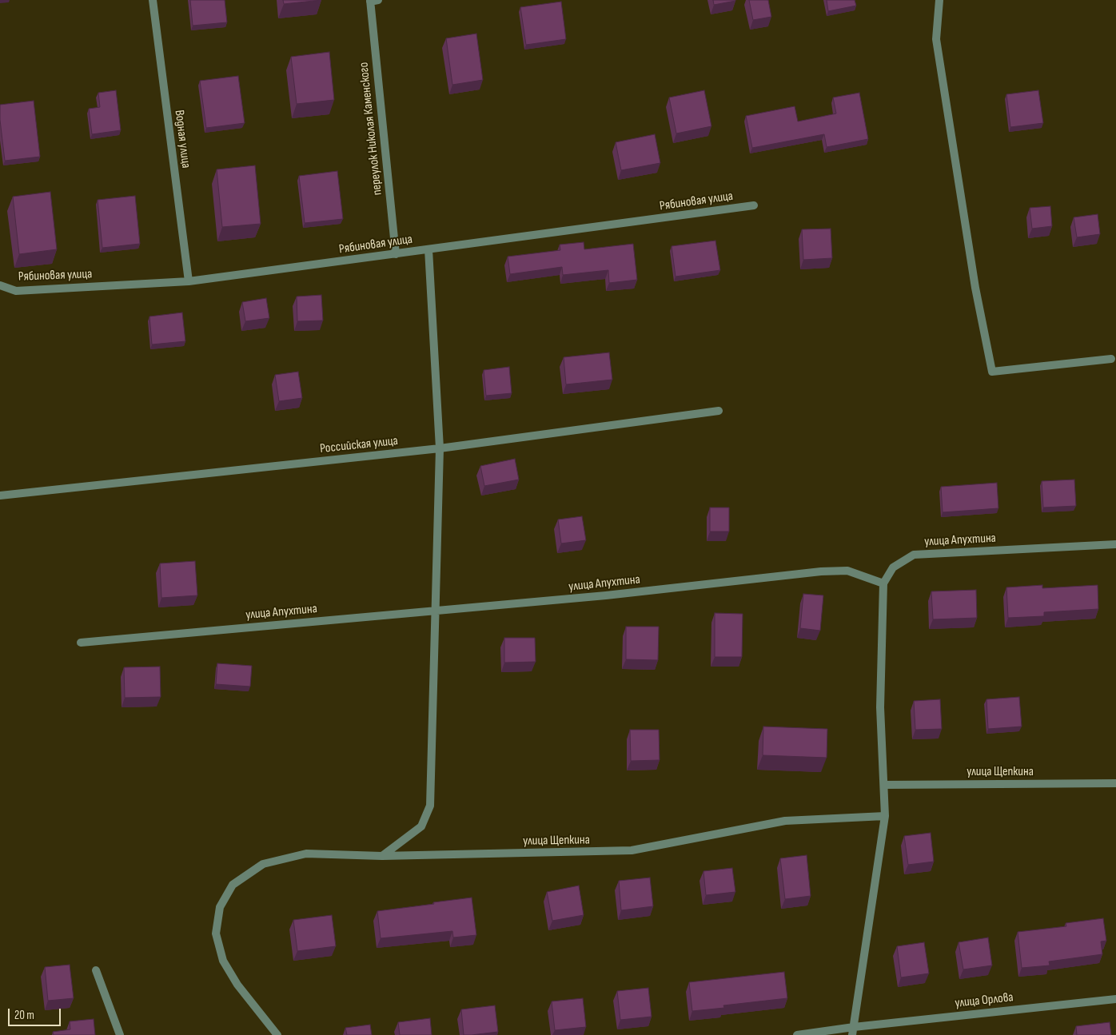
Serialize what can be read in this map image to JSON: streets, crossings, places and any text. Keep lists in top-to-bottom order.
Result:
{
  "streets": {
    "street": [
      "переулок Николая Каменского",
      "Водная улица",
      "Рябиновая улица",
      "Российская улица",
      "улица Апухтина",
      "улица Щепкина",
      "улица Орлова"
    ]
  },
  "crossings": [
    ["переулок Николая Каменского", "Рябиновая улица"],
    ["Водная улица", "Рябиновая улица"]
  ],
  "scale_bar": "20 m"
}
